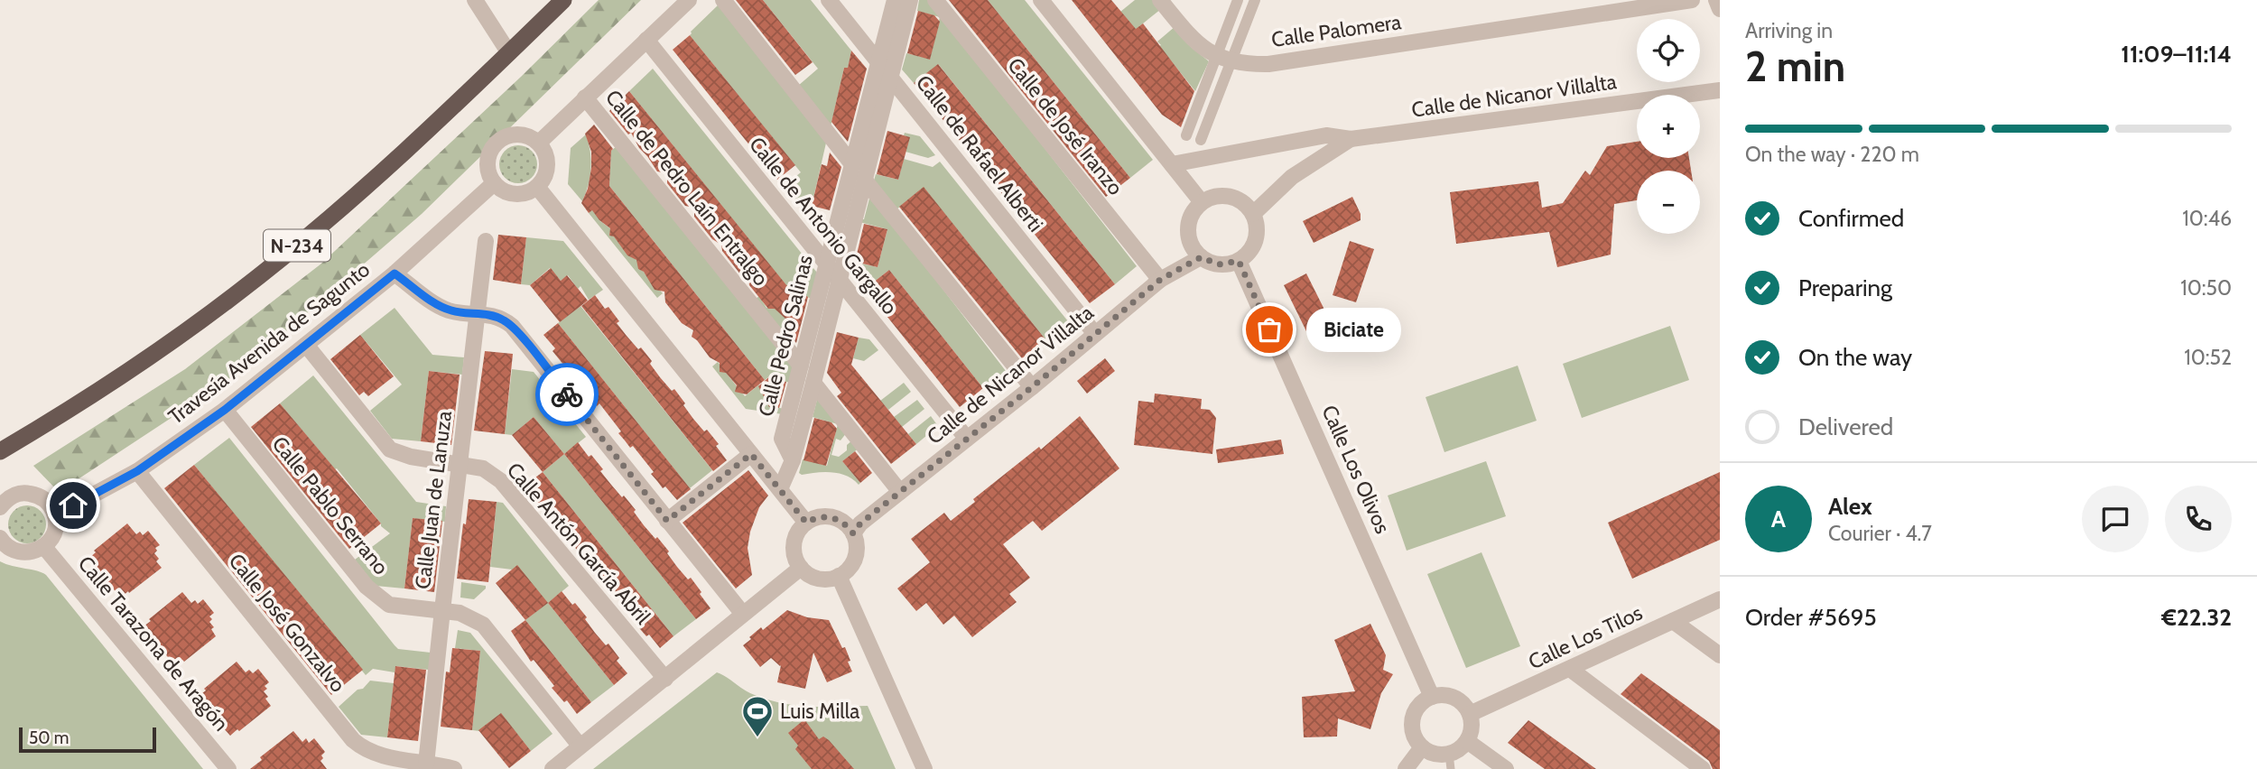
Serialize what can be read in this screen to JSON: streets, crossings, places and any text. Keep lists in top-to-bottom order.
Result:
{
  "streets": {
    "highway": ["N-234"],
    "street": [
      "Calle Palomera",
      "Calle de Nicanor Villalta",
      "Calle de José Iranzo",
      "Calle de Rafael Alberti",
      "Calle de Pedro Laín Entralgo",
      "Calle de Antonio Gargallo",
      "Calle Pedro Salinas",
      "Travesía Avenida de Sagunto",
      "Calle Los Olivos",
      "Calle Juan de Lanuza",
      "Calle Pablo Serrano",
      "Calle Antón García Abril",
      "Calle José Gonzalvo",
      "Calle Los Tilos",
      "Calle Tarazona de Aragón"
    ]
  },
  "crossings": [
    ["Calle de Nicanor Villalta", "Calle de José Iranzo"],
    ["Calle de Nicanor Villalta", "Calle de Rafael Alberti"],
    ["Calle de Nicanor Villalta", "Calle de Antonio Gargallo"],
    ["Calle de Nicanor Villalta", "Calle Los Olivos"],
    ["Calle de Rafael Alberti", "Calle Pedro Salinas"],
    ["Calle de Pedro Laín Entralgo", "Calle Pedro Salinas"],
    ["Calle de Antonio Gargallo", "Calle Pedro Salinas"],
    ["Travesía Avenida de Sagunto", "Calle Pablo Serrano"],
    ["Travesía Avenida de Sagunto", "Calle Antón García Abril"],
    ["Travesía Avenida de Sagunto", "Calle José Gonzalvo"],
    ["Calle Los Olivos", "Calle Los Tilos"],
    ["Calle Juan de Lanuza", "Calle Pablo Serrano"],
    ["Calle Juan de Lanuza", "Calle Antón García Abril"],
    ["Calle Juan de Lanuza", "Calle José Gonzalvo"]
  ],
  "places": {
    "other": ["Biciate"],
    "sports": ["Luis Milla"]
  },
  "scale_bar": "50 m",
  "page": {
    "heading": ["2 min", "Arriving in", "11:09–11:14"],
    "panel": [
      "Alex",
      "Courier · 4.7",
      "Order #5695",
      "€22.32"
    ],
    "map_buttons": ["+", "−"],
    "bar": "On the way · 220 m",
    "list": [
      ["Confirmed", "10:46"],
      ["Preparing", "10:50"],
      ["On the way", "10:52"],
      "Delivered"
    ],
    "bubble": "Biciate",
    "round": "A",
    "scale": "50 m"
  }
}
